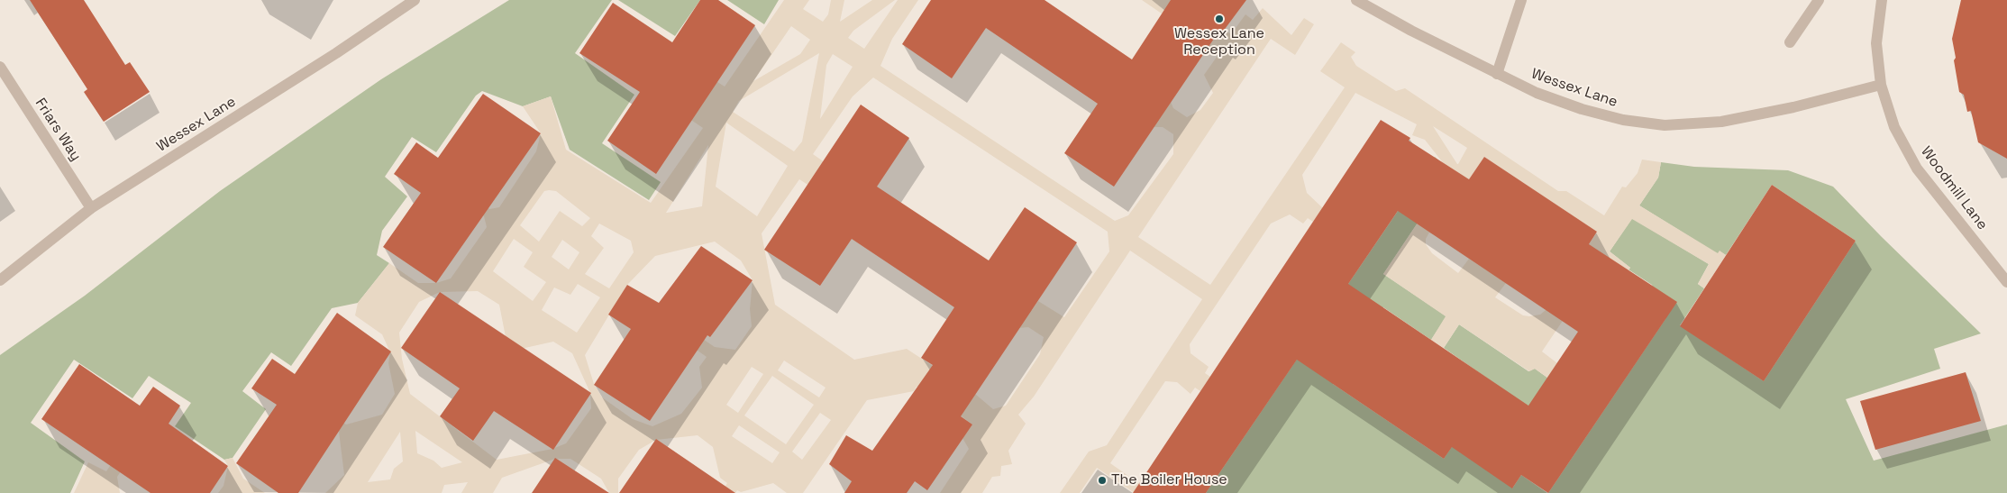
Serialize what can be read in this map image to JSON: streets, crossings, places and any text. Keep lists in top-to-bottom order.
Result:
{
  "streets": {
    "street": ["Wessex Lane", "Friars Way", "Woodmill Lane"]
  },
  "crossings": [
    ["Wessex Lane", "Friars Way"],
    ["Wessex Lane", "Woodmill Lane"]
  ],
  "places": ["Wessex Lane Reception", "The Boiler House"]
}
